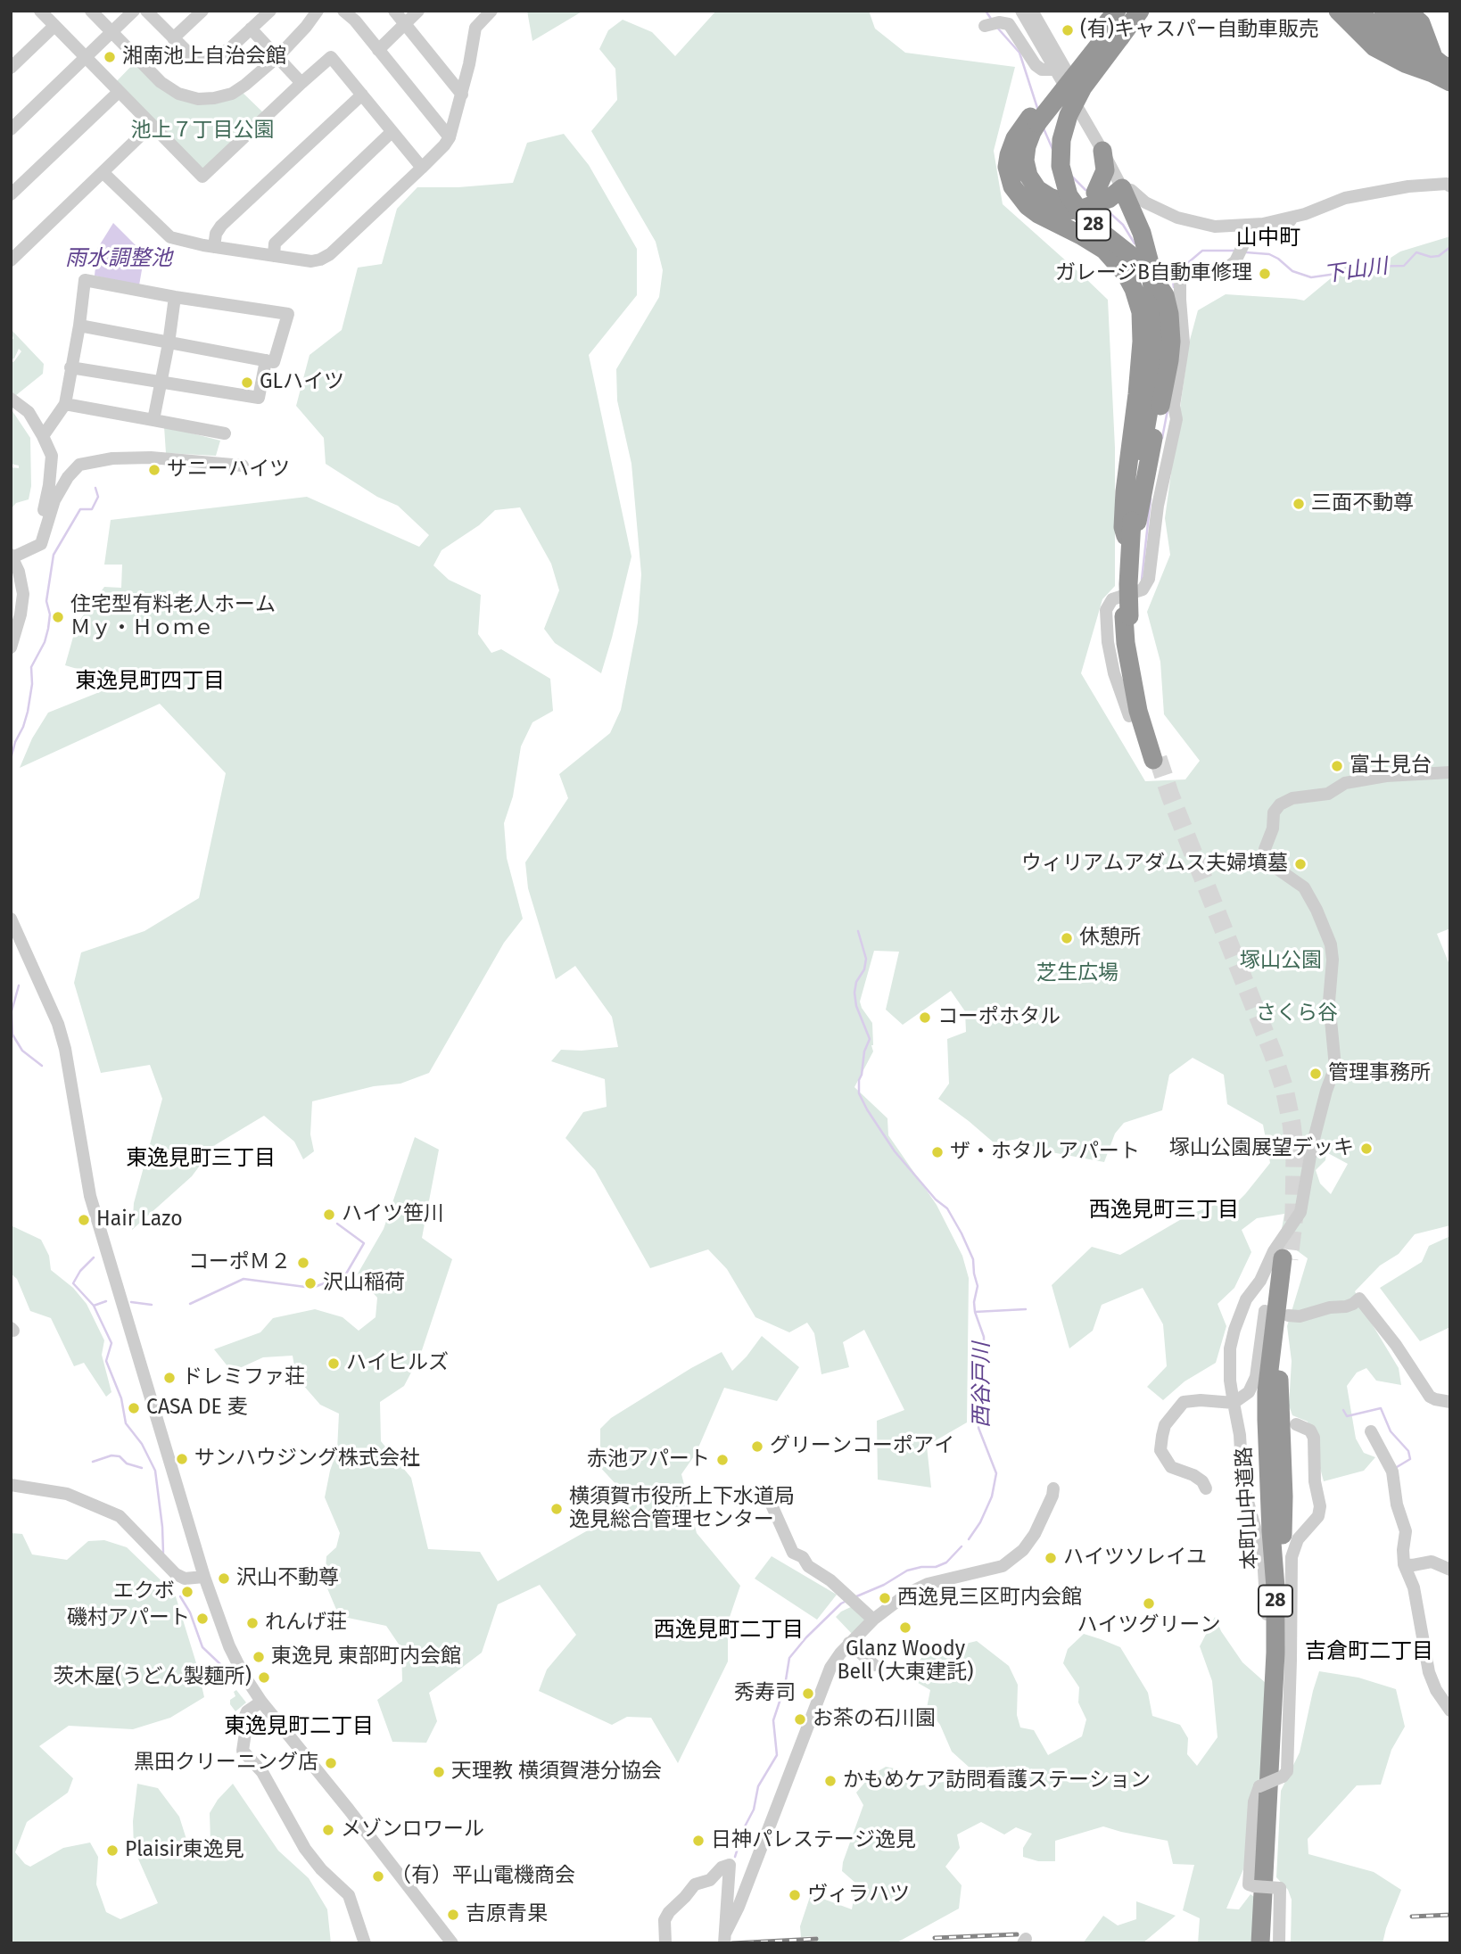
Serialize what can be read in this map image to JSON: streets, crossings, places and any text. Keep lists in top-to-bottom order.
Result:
{
  "streets": {
    "highway": ["28", "本町山中道路"]
  },
  "districts": [
    "山中町",
    "東逸見町四丁目",
    "東逸見町三丁目",
    "西逸見町三丁目",
    "西逸見町二丁目",
    "吉倉町二丁目",
    "東逸見町二丁目"
  ],
  "water": ["雨水調整池", "下山川", "西谷戸川"],
  "parks": [
    "池上７丁目公園",
    "塚山公園",
    "芝生広場",
    "さくら谷"
  ],
  "places": [
    "(有)キャスパー自動車販売",
    "湘南池上自治会館",
    "ガレージB自動車修理",
    "GLハイツ",
    "サニーハイツ",
    "三面不動尊",
    "住宅型有料老人ホーム Ｍｙ・Ｈｏｍｅ",
    "富士見台",
    "ウィリアムアダムス夫婦墳墓",
    "休憩所",
    "コーポホタル",
    "管理事務所",
    "塚山公園展望デッキ",
    "ザ・ホタル アパート",
    "ハイツ笹川",
    "Hair Lazo",
    "コーポＭ２",
    "沢山稲荷",
    "ハイヒルズ",
    "ドレミファ荘",
    "CASA DE 麦",
    "グリーンコーポアイ",
    "サンハウジング株式会社",
    "赤池アパート",
    "横須賀市役所上下水道局 逸見総合管理センター",
    "ハイツソレイユ",
    "沢山不動尊",
    "エクボ",
    "西逸見三区町内会館",
    "ハイツグリーン",
    "磯村アパート",
    "れんげ荘",
    "Glanz Woody Bell (大東建託)",
    "東逸見 東部町内会館",
    "茨木屋(うどん製麺所)",
    "秀寿司",
    "お茶の石川園",
    "黒田クリーニング店",
    "天理教 横須賀港分協会",
    "かもめケア訪問看護ステーション",
    "メゾンロワール",
    "日神パレステージ逸見",
    "Plaisir東逸見",
    "（有）平山電機商会",
    "ヴィラハツ",
    "吉原青果"
  ]
}
